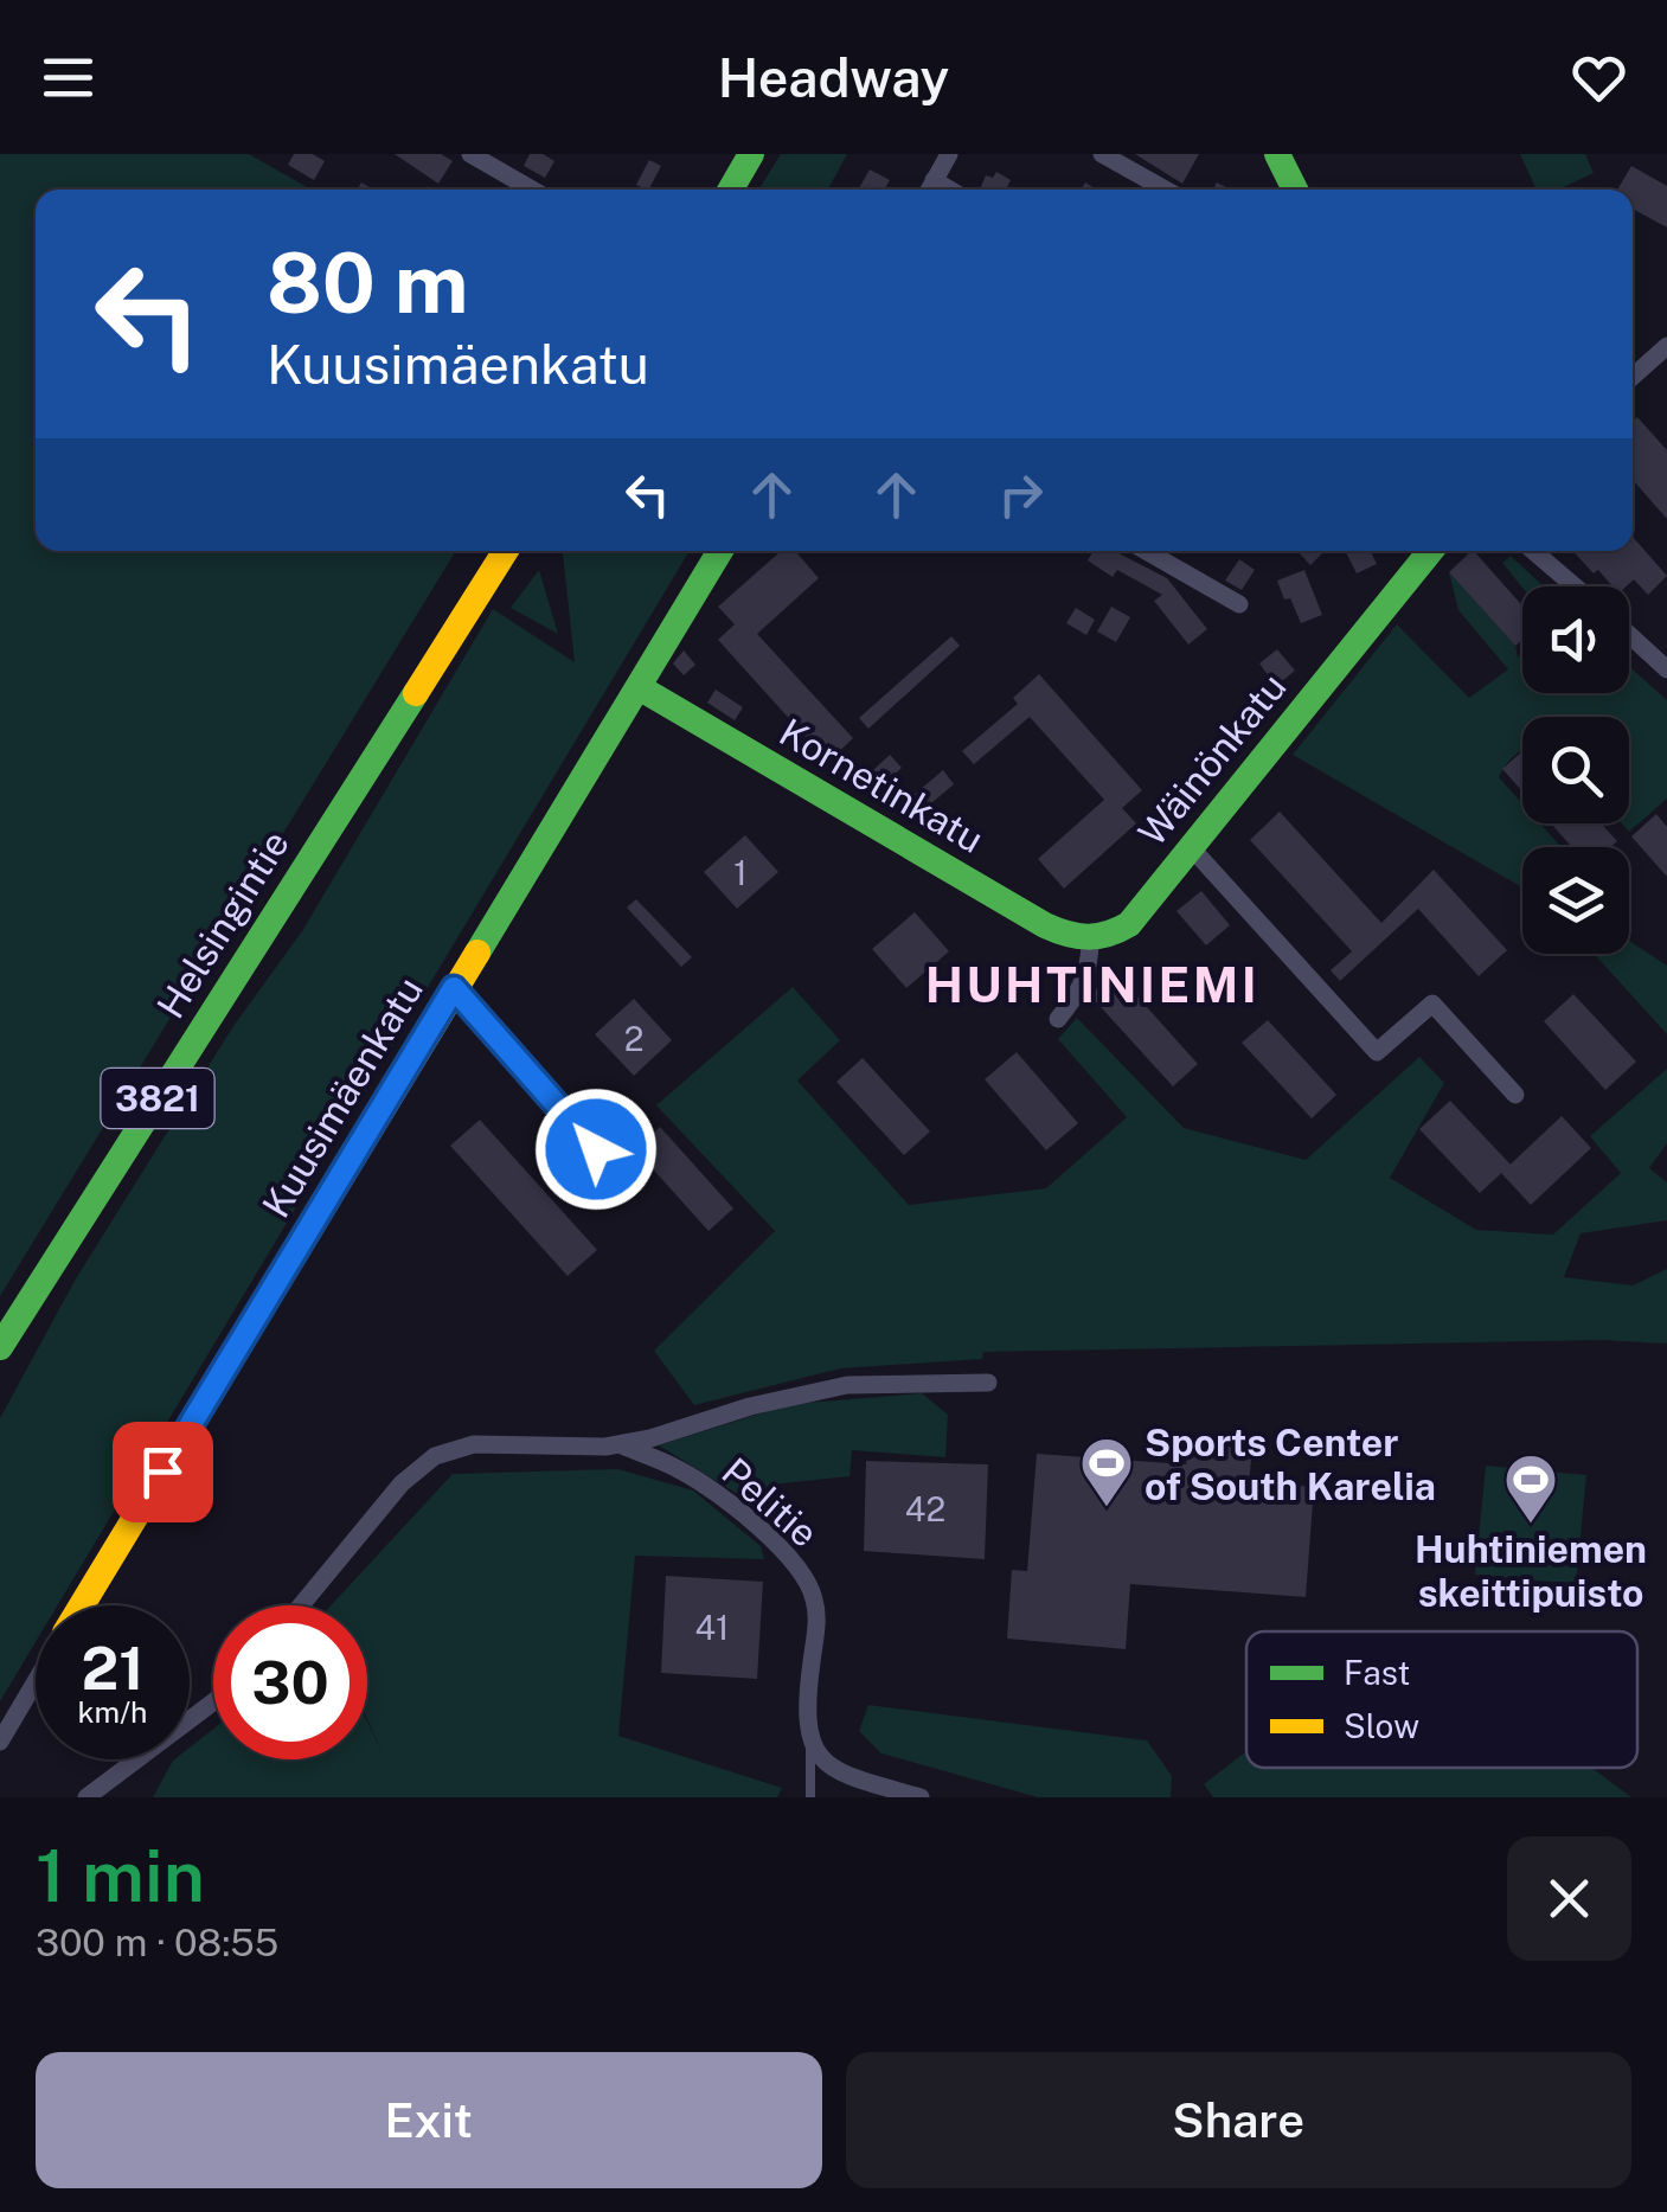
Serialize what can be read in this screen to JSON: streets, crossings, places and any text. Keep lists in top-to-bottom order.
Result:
{
  "streets": {
    "street": [
      "Wäinönkatu",
      "Kornetinkatu",
      "Helsingintie",
      "Kuusimäenkatu",
      "3821",
      "Pelitie"
    ]
  },
  "crossings": [
    ["Wäinönkatu", "Kornetinkatu"],
    ["Kornetinkatu", "Kuusimäenkatu"]
  ],
  "districts": ["HUHTINIEMI"],
  "places": {
    "sports": ["Sports Center of South Karelia", "Huhtiniemen skeittipuisto"]
  },
  "house_numbers": [
    "1",
    "2",
    "42",
    "41"
  ],
  "legend": ["Fast", "Slow"],
  "page": {
    "header": "Headway",
    "turn": ["80 m", "Kuusimäenkatu"],
    "speed": "21 km/h",
    "limit": "30",
    "heading": ["1 min", "300 m · 08:55"],
    "buttons": ["Exit", "Share"]
  }
}
